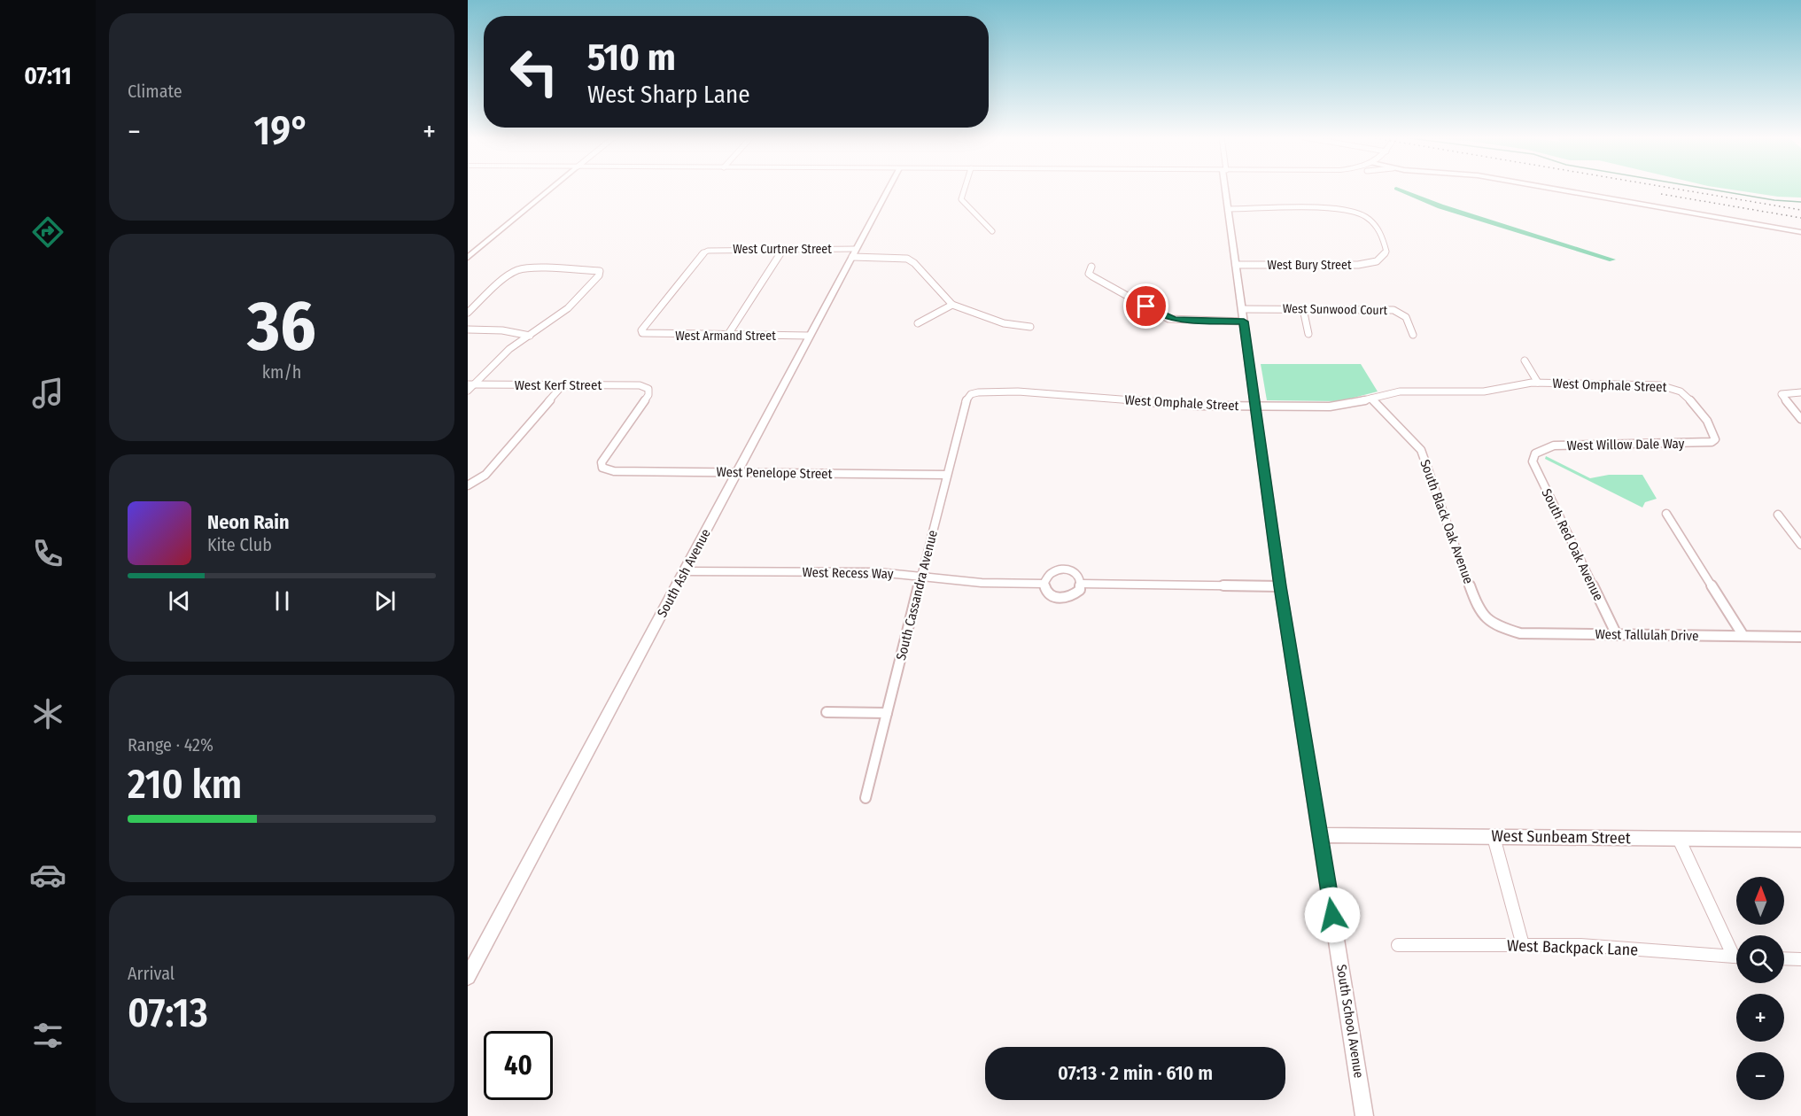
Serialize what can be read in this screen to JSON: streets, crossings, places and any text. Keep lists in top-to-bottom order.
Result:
{
  "streets": {
    "street": [
      "West Curtner Street",
      "West Bury Street",
      "West Sunwood Court",
      "West Armand Street",
      "West Kerf Street",
      "West Omphale Street",
      "West Willow Dale Way",
      "West Penelope Street",
      "South Black Oak Avenue",
      "South Red Oak Avenue",
      "South Ash Avenue",
      "West Recess Way",
      "South Cassandra Avenue",
      "West Tallulah Drive",
      "West Sunbeam Street",
      "West Backpack Lane",
      "South School Avenue"
    ]
  },
  "crossings": [
    ["West Curtner Street", "West Armand Street"],
    ["West Curtner Street", "South Ash Avenue"],
    ["West Bury Street", "South School Avenue"],
    ["West Sunwood Court", "South School Avenue"],
    ["West Armand Street", "South Ash Avenue"],
    ["West Kerf Street", "West Penelope Street"],
    ["West Omphale Street", "West Willow Dale Way"],
    ["West Omphale Street", "South Black Oak Avenue"],
    ["West Omphale Street", "South Cassandra Avenue"],
    ["West Omphale Street", "South School Avenue"],
    ["West Willow Dale Way", "South Red Oak Avenue"],
    ["West Penelope Street", "South Ash Avenue"],
    ["West Penelope Street", "South Cassandra Avenue"],
    ["South Black Oak Avenue", "West Tallulah Drive"],
    ["South Red Oak Avenue", "West Tallulah Drive"],
    ["South Ash Avenue", "West Recess Way"],
    ["West Recess Way", "South Cassandra Avenue"],
    ["West Sunbeam Street", "South School Avenue"]
  ],
  "north": "top",
  "page": {
    "tabs": "07:11",
    "tile": [
      "Climate",
      ["36", "km/h"],
      ["Range · 42%", "210 km"],
      ["Arrival", "07:13"]
    ],
    "turn": ["510 m", "West Sharp Lane"],
    "heat": ["−", "19°", "+"],
    "song": ["Neon Rain", "Kite Club"],
    "map_buttons": ["+", "−"],
    "limit": "40",
    "trip": "07:13 · 2 min · 610 m"
  }
}
